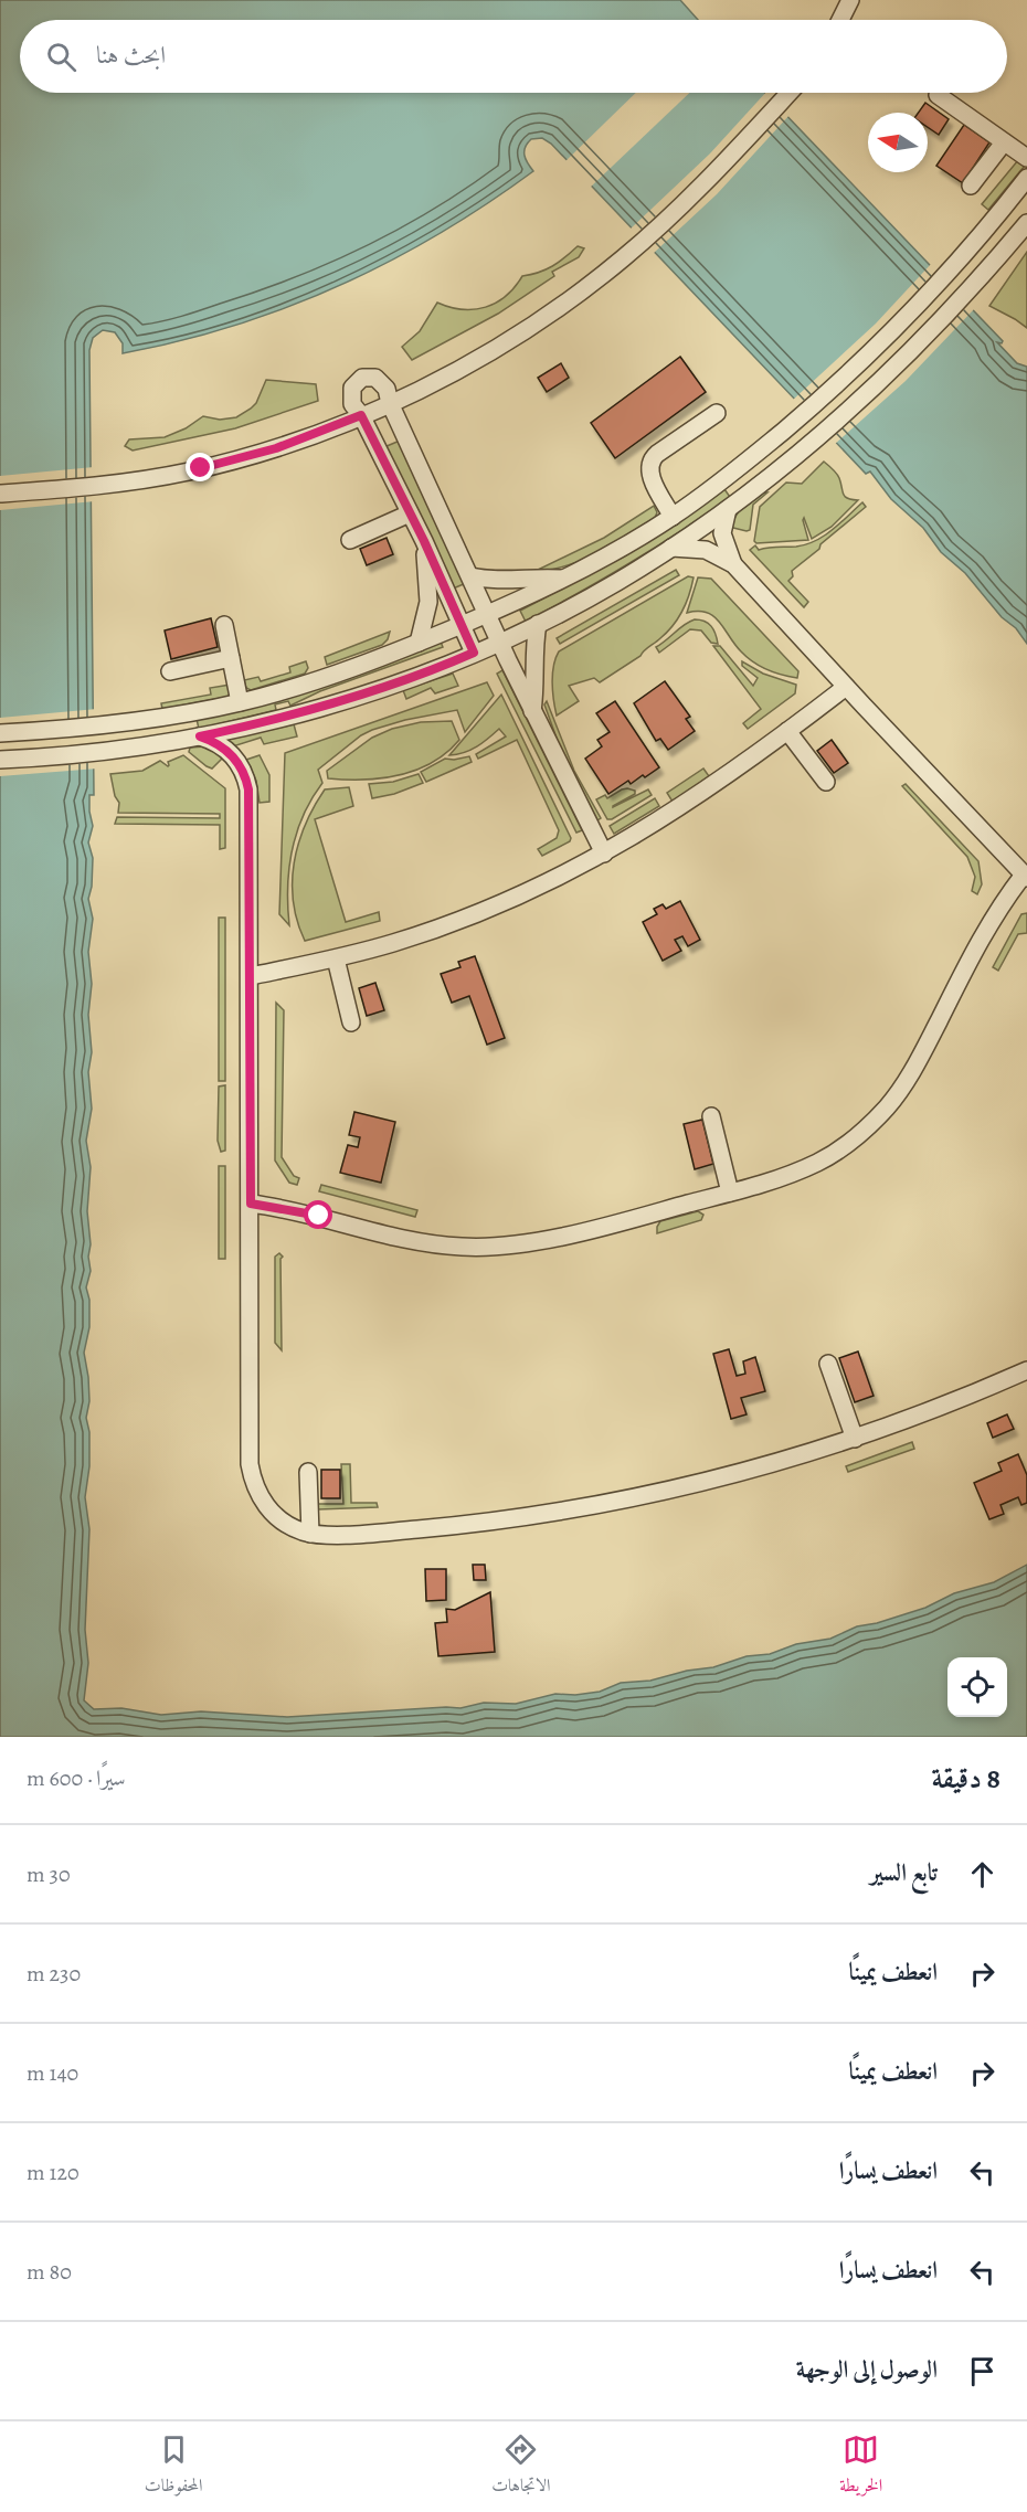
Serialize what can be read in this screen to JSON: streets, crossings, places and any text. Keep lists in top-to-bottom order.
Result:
{
  "north": "left",
  "page": {
    "search": "ابحث هنا",
    "heading": ["8 دقيقة", "سيرًا · 600 m"],
    "list": [
      ["تابع السير", "30 m"],
      ["انعطف يمينًا", "230 m"],
      ["انعطف يمينًا", "140 m"],
      ["انعطف يسارًا", "120 m"],
      ["انعطف يسارًا", "80 m"],
      "الوصول إلى الوجهة"
    ],
    "nav": ["الخريطة", "الاتجاهات", "المحفوظات"]
  }
}
